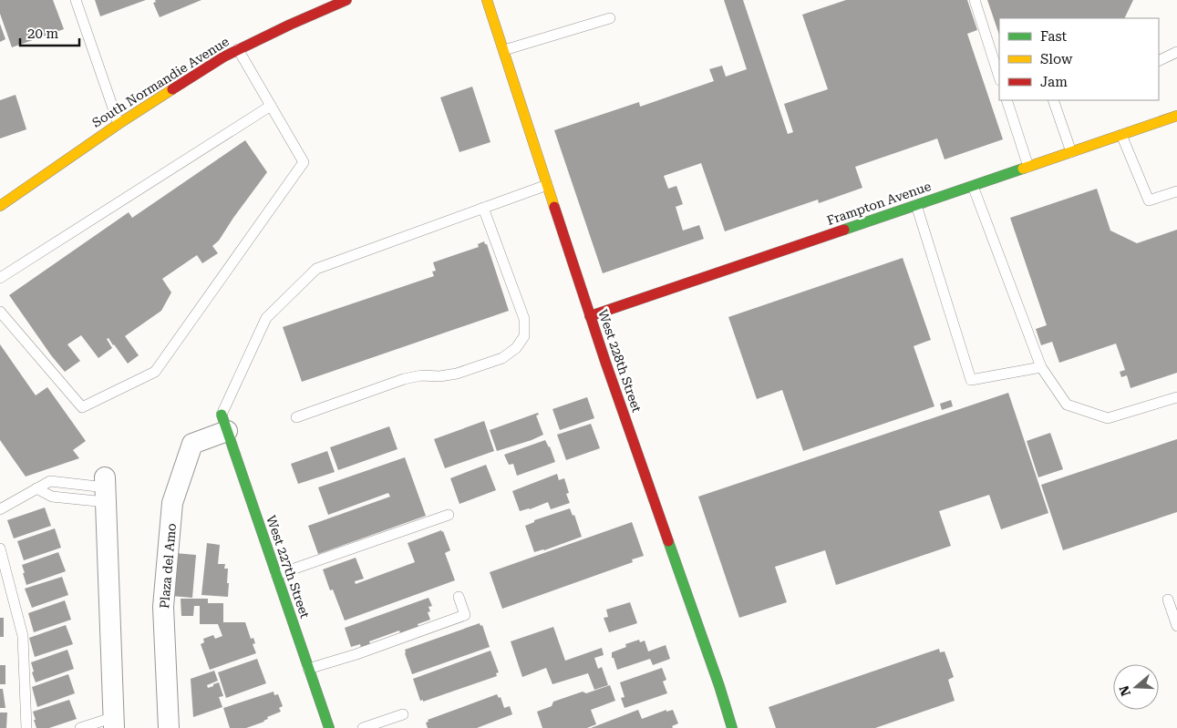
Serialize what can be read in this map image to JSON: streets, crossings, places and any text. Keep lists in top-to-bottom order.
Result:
{
  "streets": {
    "street": [
      "South Normandie Avenue",
      "Frampton Avenue",
      "West 228th Street",
      "Plaza del Amo",
      "West 227th Street"
    ]
  },
  "crossings": [
    ["Frampton Avenue", "West 228th Street"],
    ["Plaza del Amo", "West 227th Street"]
  ],
  "legend": ["Fast", "Slow", "Jam"],
  "scale_bar": "20 m",
  "north": "left"
}
